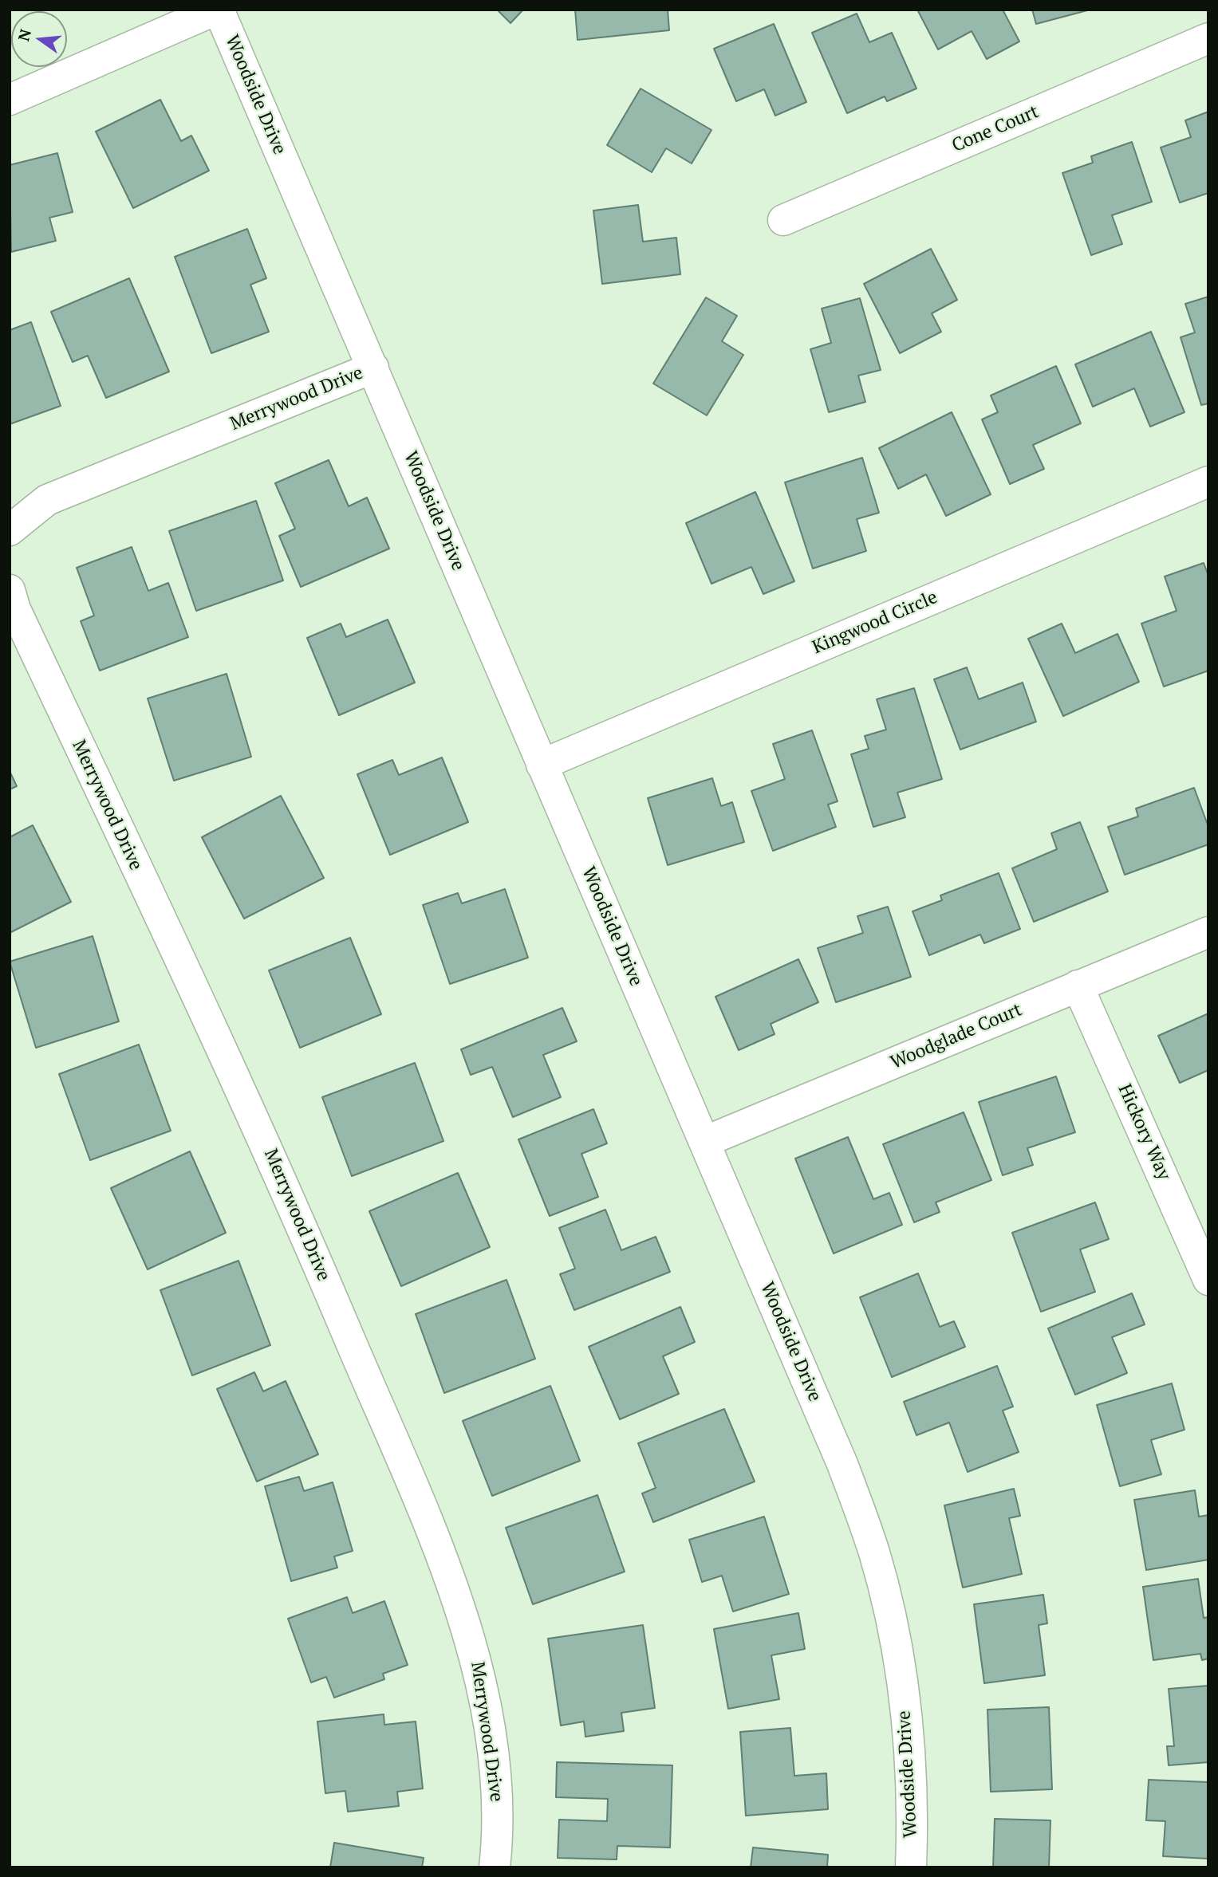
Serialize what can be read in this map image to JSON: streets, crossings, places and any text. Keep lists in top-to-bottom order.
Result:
{
  "streets": {
    "street": [
      "Woodside Drive",
      "Cone Court",
      "Merrywood Drive",
      "Kingwood Circle",
      "Woodglade Court",
      "Hickory Way"
    ]
  },
  "crossings": [
    ["Woodside Drive", "Merrywood Drive"],
    ["Woodside Drive", "Kingwood Circle"],
    ["Woodside Drive", "Woodglade Court"],
    ["Woodglade Court", "Hickory Way"]
  ],
  "north": "left"
}
